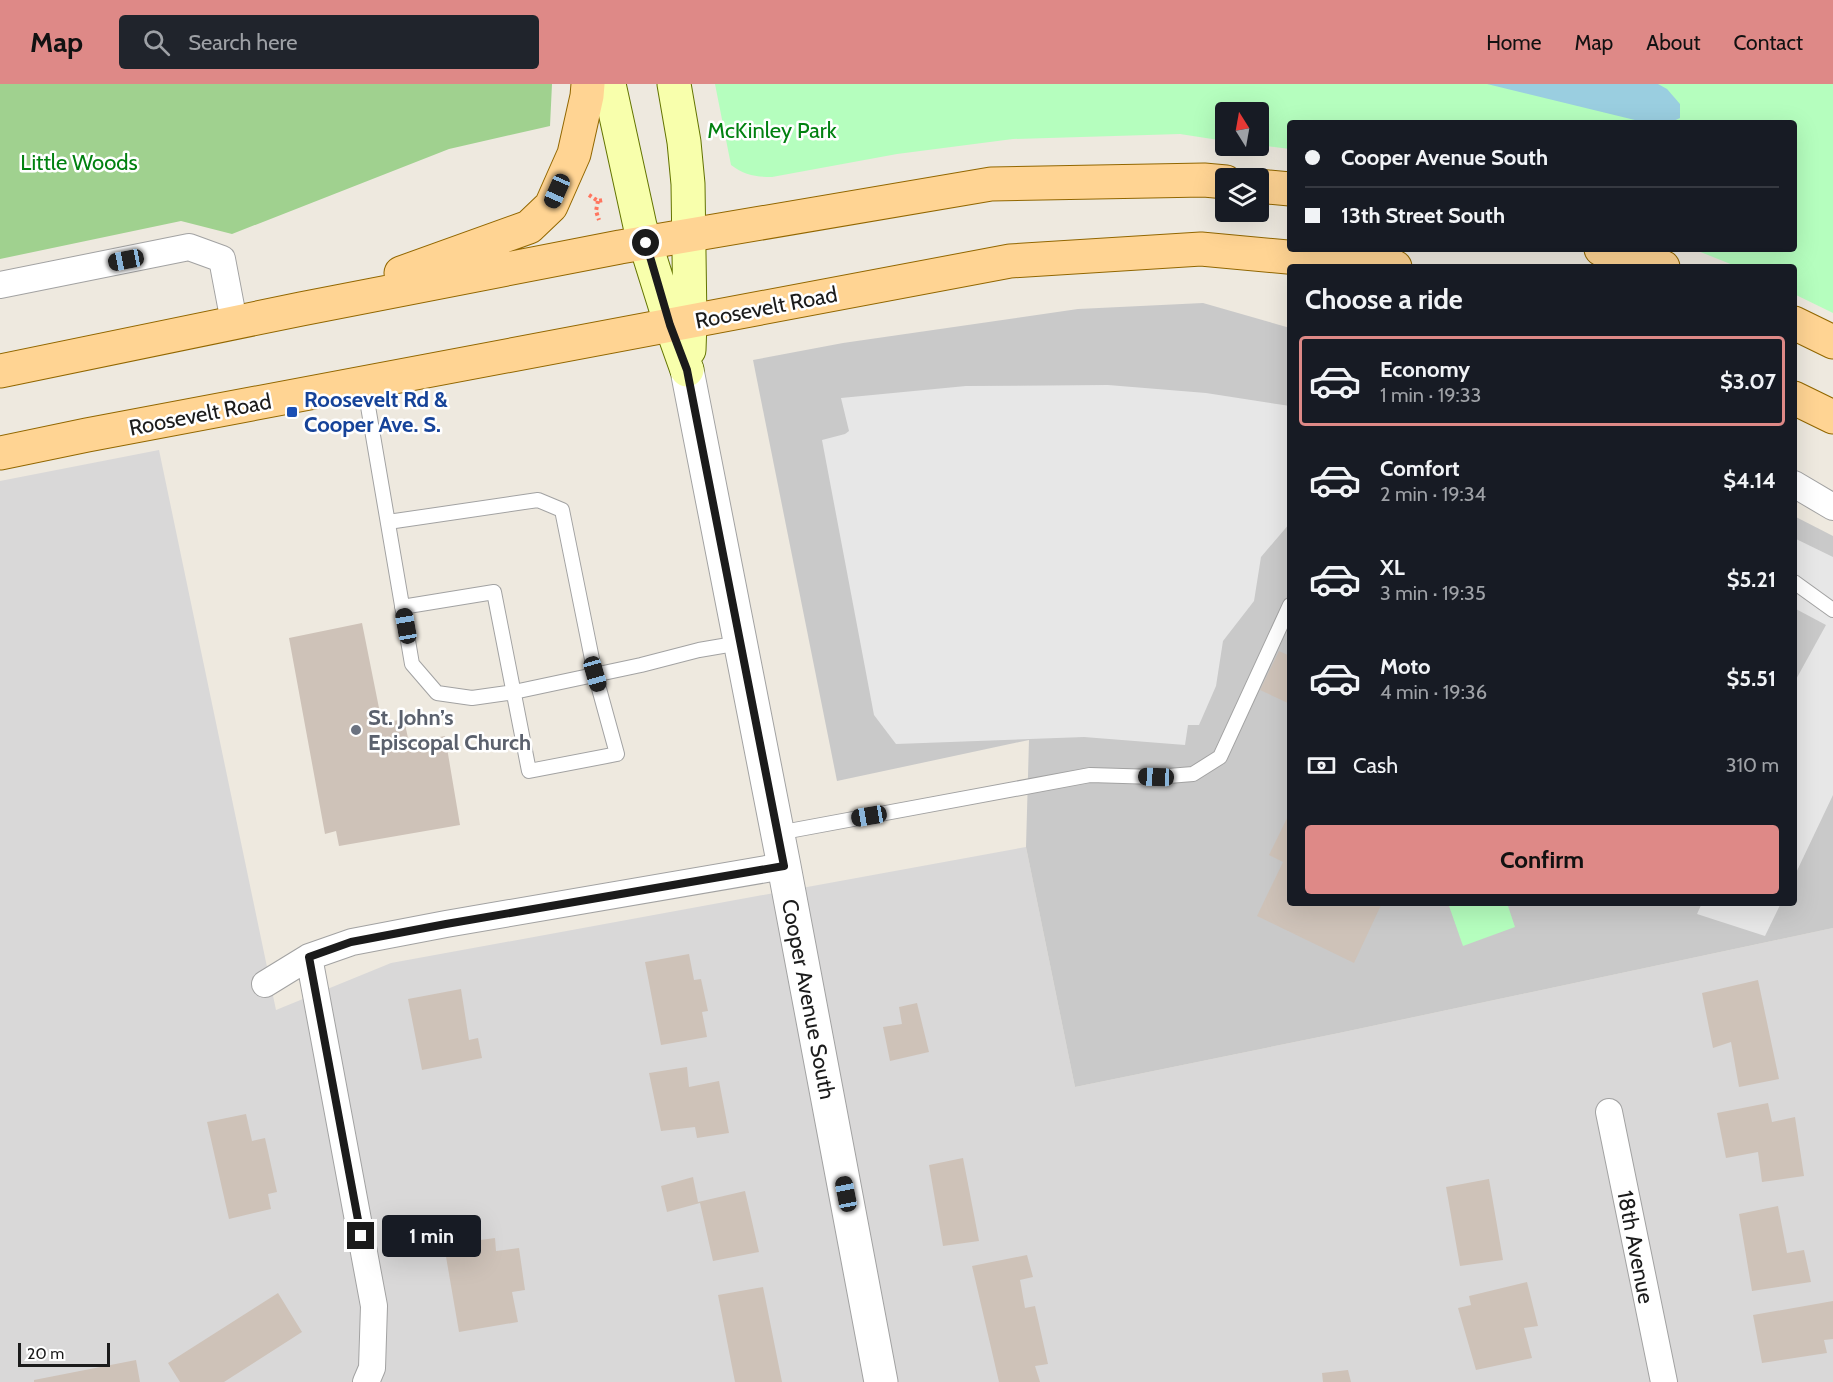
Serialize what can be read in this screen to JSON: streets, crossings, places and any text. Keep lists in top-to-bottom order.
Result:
{
  "streets": {
    "main road": ["Roosevelt Road", "Cooper Avenue South"],
    "street": ["18th Avenue"]
  },
  "crossings": [
    ["Roosevelt Road", "Cooper Avenue South"]
  ],
  "parks": ["McKinley Park", "Little Woods"],
  "places": {
    "transit": ["Roosevelt Rd & Cooper Ave. S."],
    "other": ["St. John’s Episcopal Church"]
  },
  "scale_bar": "20 m",
  "north": "top",
  "page": {
    "header": "Map",
    "search": "Search here",
    "nav": [
      "Home",
      "Map",
      "About",
      "Contact"
    ],
    "banner": ["Cooper Avenue South", "13th Street South"],
    "heading": "Choose a ride",
    "list": [
      {
        "name": "Economy",
        "note": "1 min · 19:33",
        "value": "$3.07"
      },
      {
        "name": "Comfort",
        "note": "2 min · 19:34",
        "value": "$4.14"
      },
      {
        "name": "XL",
        "note": "3 min · 19:35",
        "value": "$5.21"
      },
      {
        "name": "Moto",
        "note": "4 min · 19:36",
        "value": "$5.51"
      }
    ],
    "pay": ["Cash", "310 m"],
    "buttons": "Confirm",
    "bubble": "1 min",
    "scale": "20 m"
  }
}
